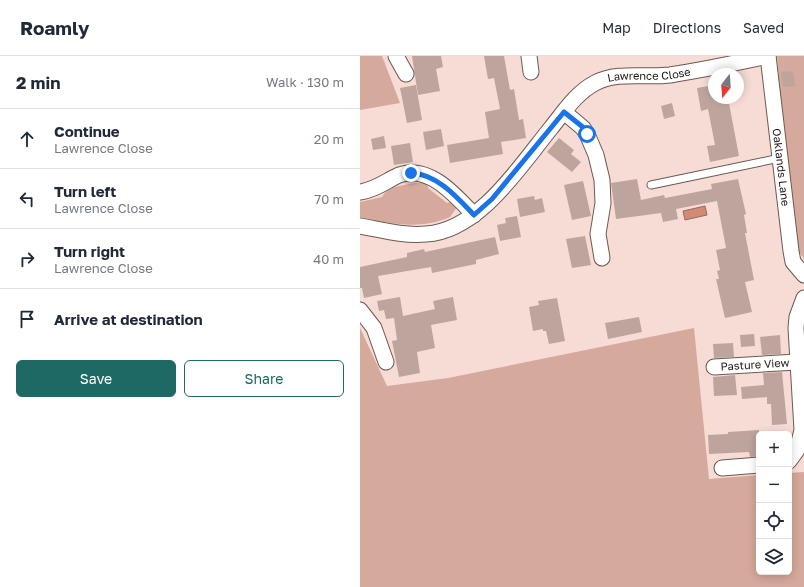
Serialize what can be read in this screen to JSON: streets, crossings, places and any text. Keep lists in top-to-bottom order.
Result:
{
  "streets": {
    "street": ["Lawrence Close", "Oaklands Lane", "Pasture View"]
  },
  "crossings": [
    ["Lawrence Close", "Oaklands Lane"]
  ],
  "north": "bottom",
  "page": {
    "header": "Roamly",
    "nav": ["Map", "Directions", "Saved"],
    "heading": ["2 min", "Walk · 130 m"],
    "list": [
      ["Continue", "Lawrence Close", "20 m"],
      ["Turn left", "Lawrence Close", "70 m"],
      ["Turn right", "Lawrence Close", "40 m"],
      "Arrive at destination"
    ],
    "buttons": ["Save", "Share"],
    "map_buttons": ["+", "−"]
  }
}
